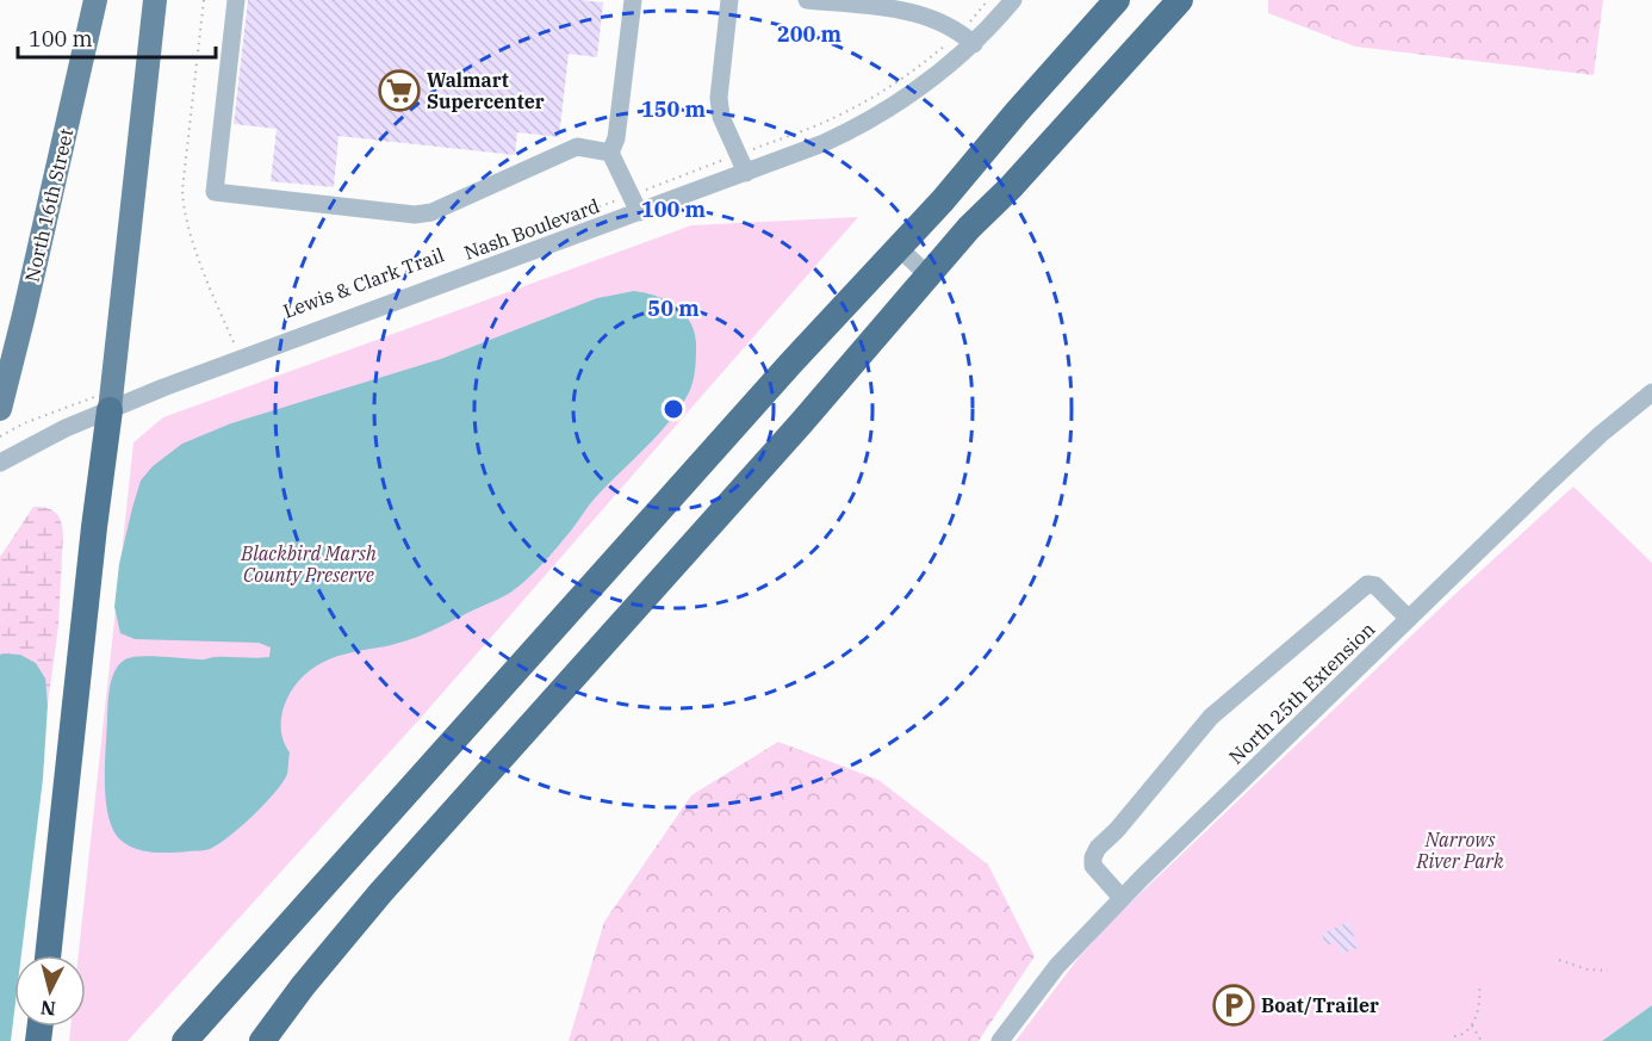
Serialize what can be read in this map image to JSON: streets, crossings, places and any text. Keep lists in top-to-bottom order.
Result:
{
  "streets": {
    "main road": ["North 16th Street"],
    "street": ["Nash Boulevard", "North 25th Extension"]
  },
  "parks": ["Blackbird Marsh County Preserve", "Narrows River Park"],
  "places": {
    "supermarket": ["Walmart Supercenter"],
    "parking": ["Boat/Trailer"]
  },
  "scale_bar": "100 m",
  "north": "bottom",
  "rings": [
    "200 m",
    "150 m",
    "100 m",
    "50 m"
  ]
}
